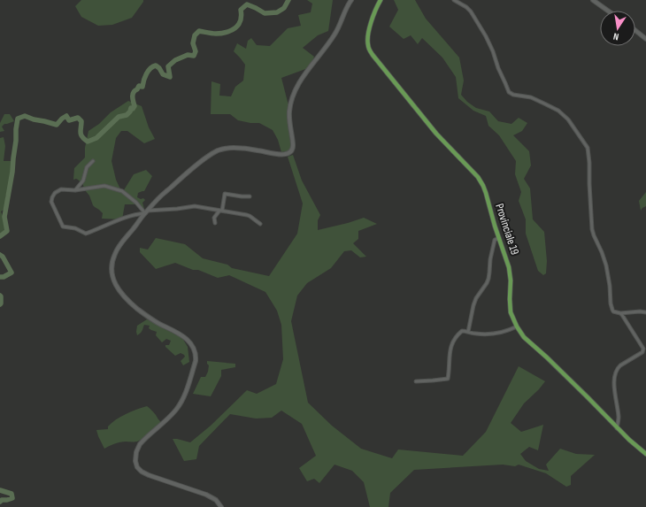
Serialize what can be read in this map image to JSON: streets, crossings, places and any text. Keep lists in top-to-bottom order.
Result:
{
  "streets": {
    "main road": ["Provinciale 19"]
  },
  "north": "bottom"
}
